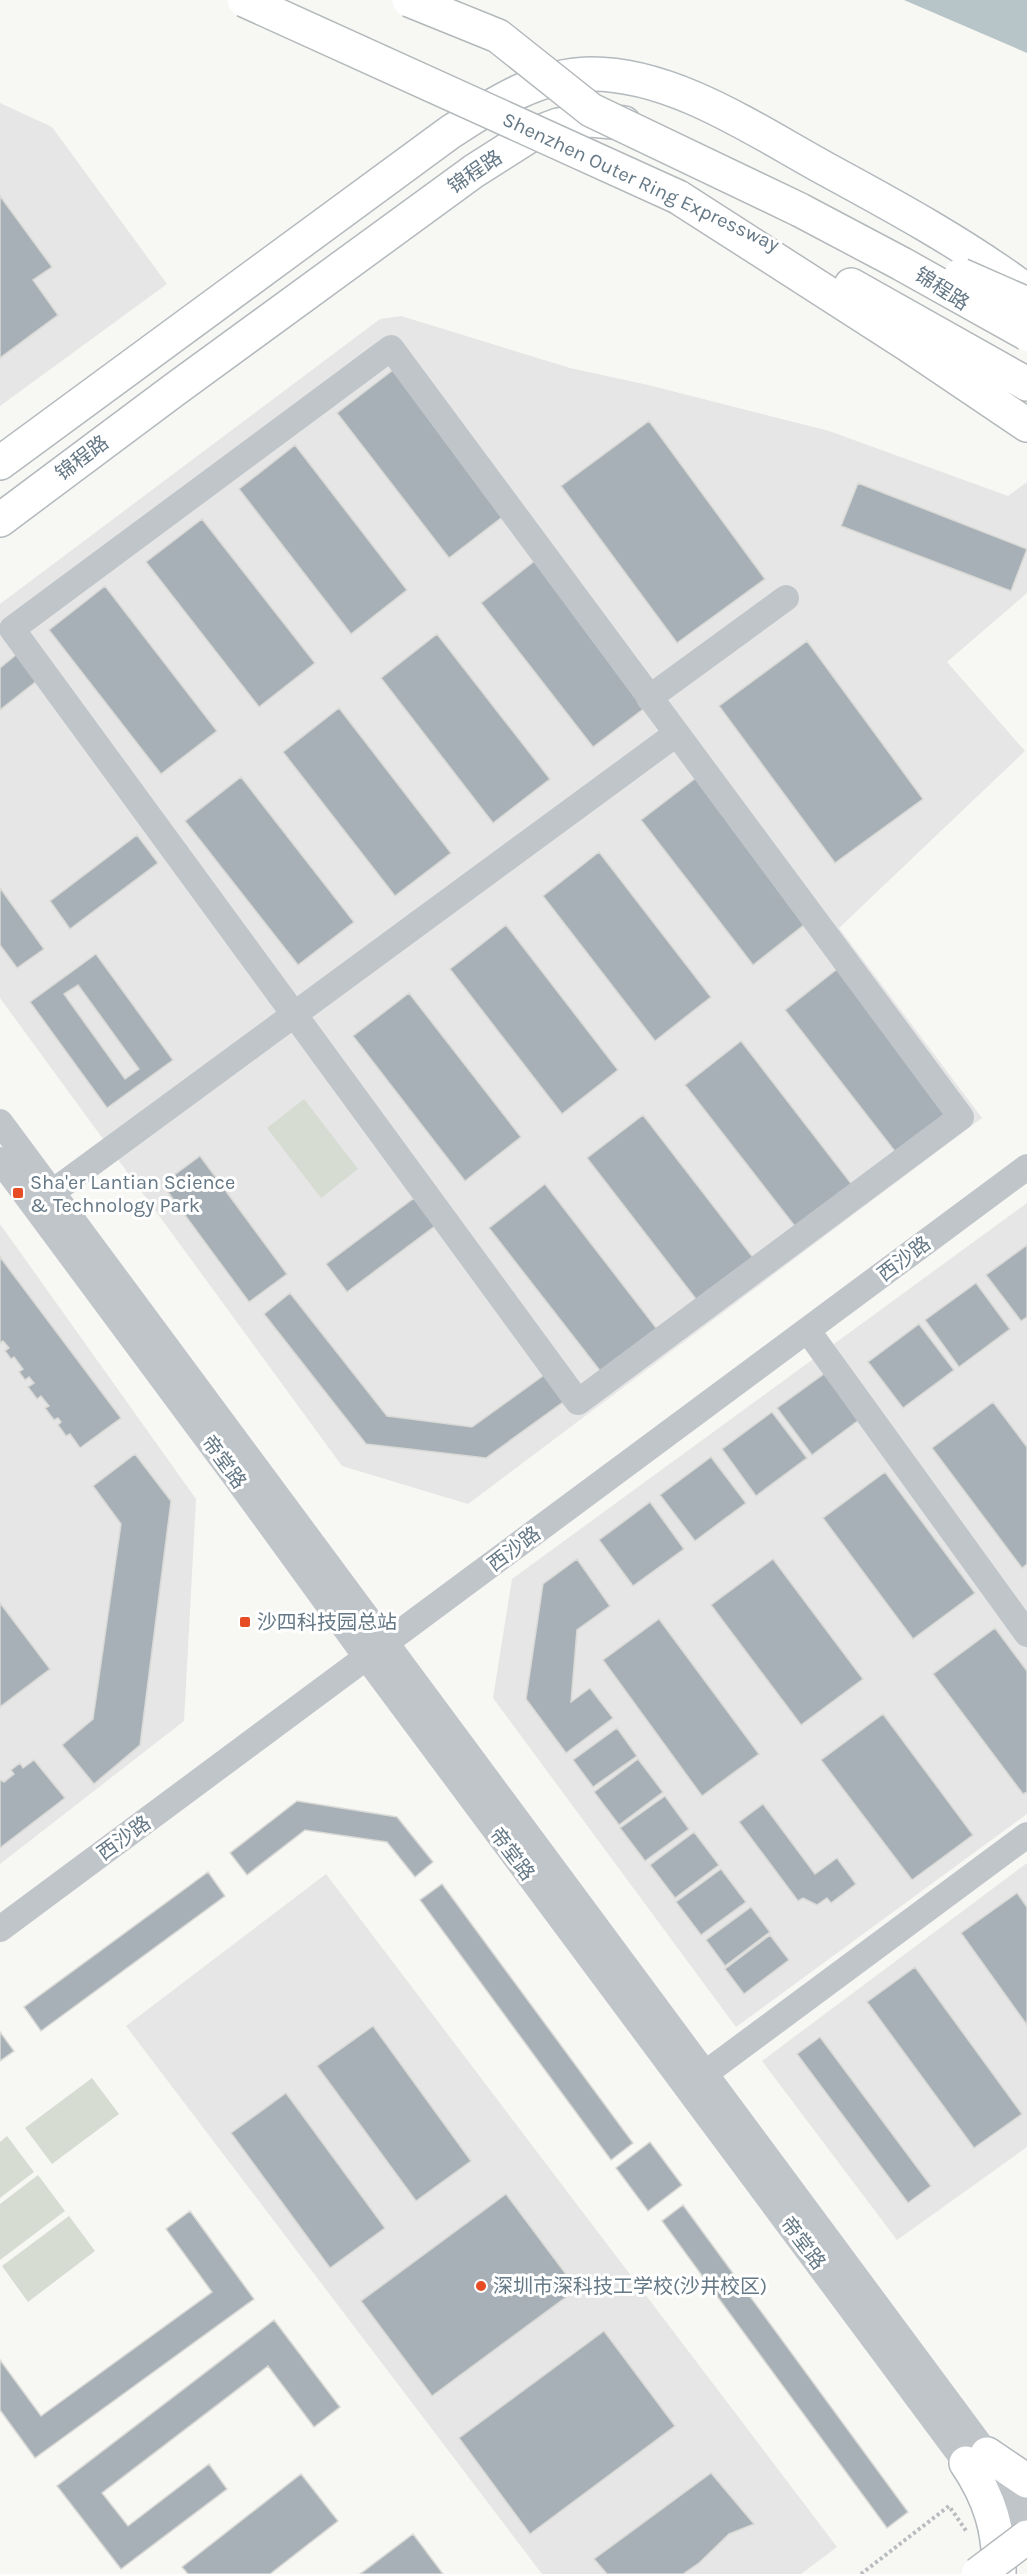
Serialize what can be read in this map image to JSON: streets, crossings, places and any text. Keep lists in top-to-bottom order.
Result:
{
  "streets": {
    "main road": ["锦程路", "Shenzhen Outer Ring Expressway"],
    "street": ["西沙路", "帝堂路"]
  },
  "crossings": [
    ["西沙路", "帝堂路"]
  ],
  "places": {
    "transit": ["Sha'er Lantian Science & Technology Park", "沙四科技园总站"],
    "other": ["深圳市深科技工学校(沙井校区)"]
  }
}
